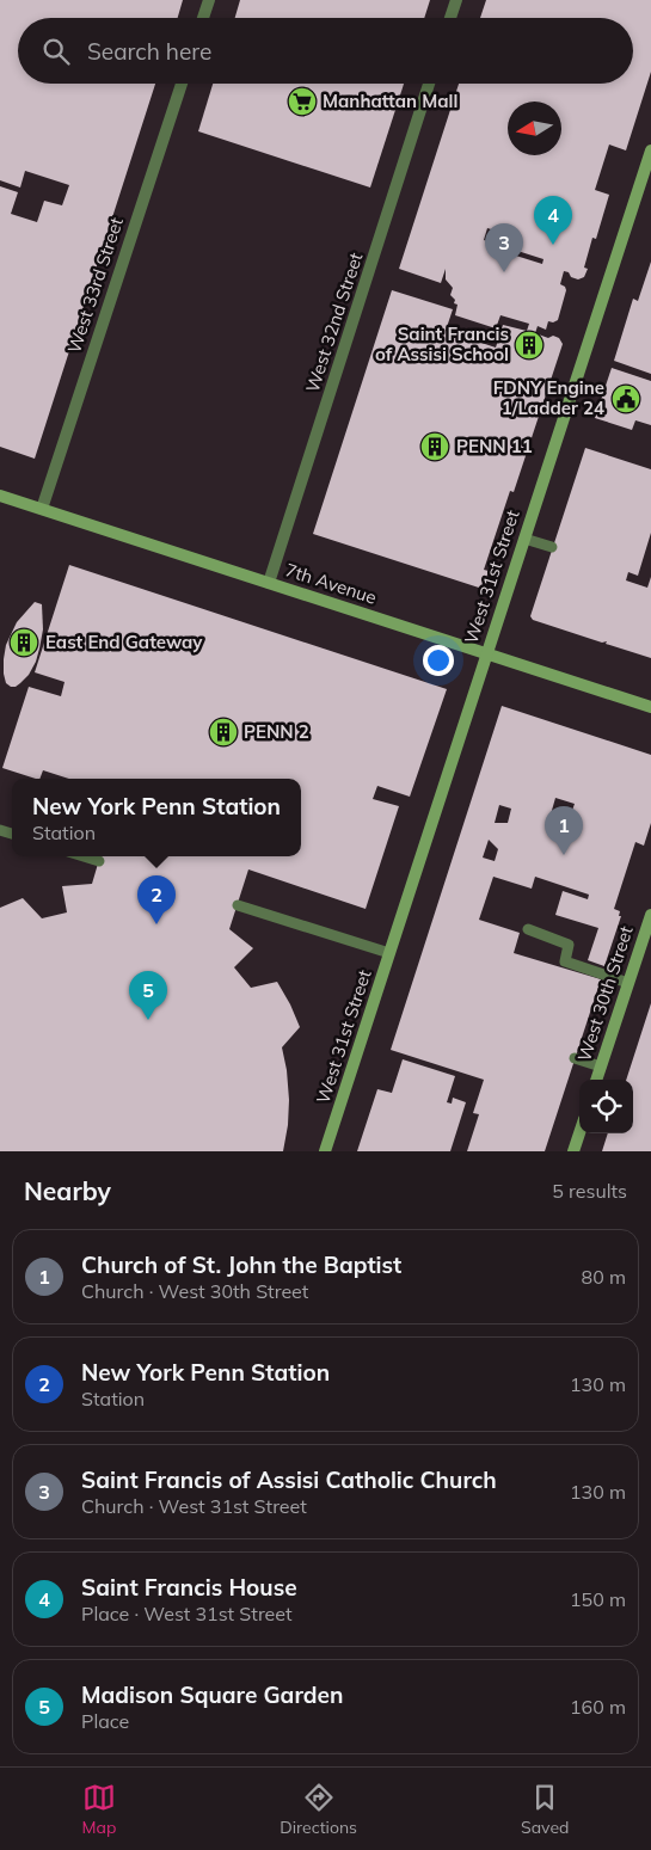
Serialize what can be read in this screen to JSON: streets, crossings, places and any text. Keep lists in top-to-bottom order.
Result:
{
  "streets": {
    "street": [
      "West 33rd Street",
      "West 32nd Street",
      "West 31st Street",
      "7th Avenue",
      "West 30th Street"
    ]
  },
  "crossings": [
    ["West 33rd Street", "7th Avenue"],
    ["West 32nd Street", "7th Avenue"],
    ["West 31st Street", "7th Avenue"]
  ],
  "places": {
    "supermarket": ["Manhattan Mall"],
    "building": [
      "Saint Francis of Assisi School",
      "PENN 11",
      "East End Gateway",
      "PENN 2"
    ],
    "public building": ["FDNY Engine 1/Ladder 24"]
  },
  "north": "left",
  "page": {
    "search": "Search here",
    "pins": [
      "4",
      "3",
      "1",
      "2",
      "5"
    ],
    "popup": ["New York Penn Station", "Station"],
    "heading": ["Nearby", "5 results"],
    "list": [
      {
        "mark": "1",
        "name": "Church of St. John the Baptist",
        "note": "Church · West 30th Street",
        "value": "80 m"
      },
      {
        "mark": "2",
        "name": "New York Penn Station",
        "note": "Station",
        "value": "130 m"
      },
      {
        "mark": "3",
        "name": "Saint Francis of Assisi Catholic Church",
        "note": "Church · West 31st Street",
        "value": "130 m"
      },
      {
        "mark": "4",
        "name": "Saint Francis House",
        "note": "Place · West 31st Street",
        "value": "150 m"
      },
      {
        "mark": "5",
        "name": "Madison Square Garden",
        "note": "Place",
        "value": "160 m"
      }
    ],
    "nav": ["Map", "Directions", "Saved"]
  }
}
